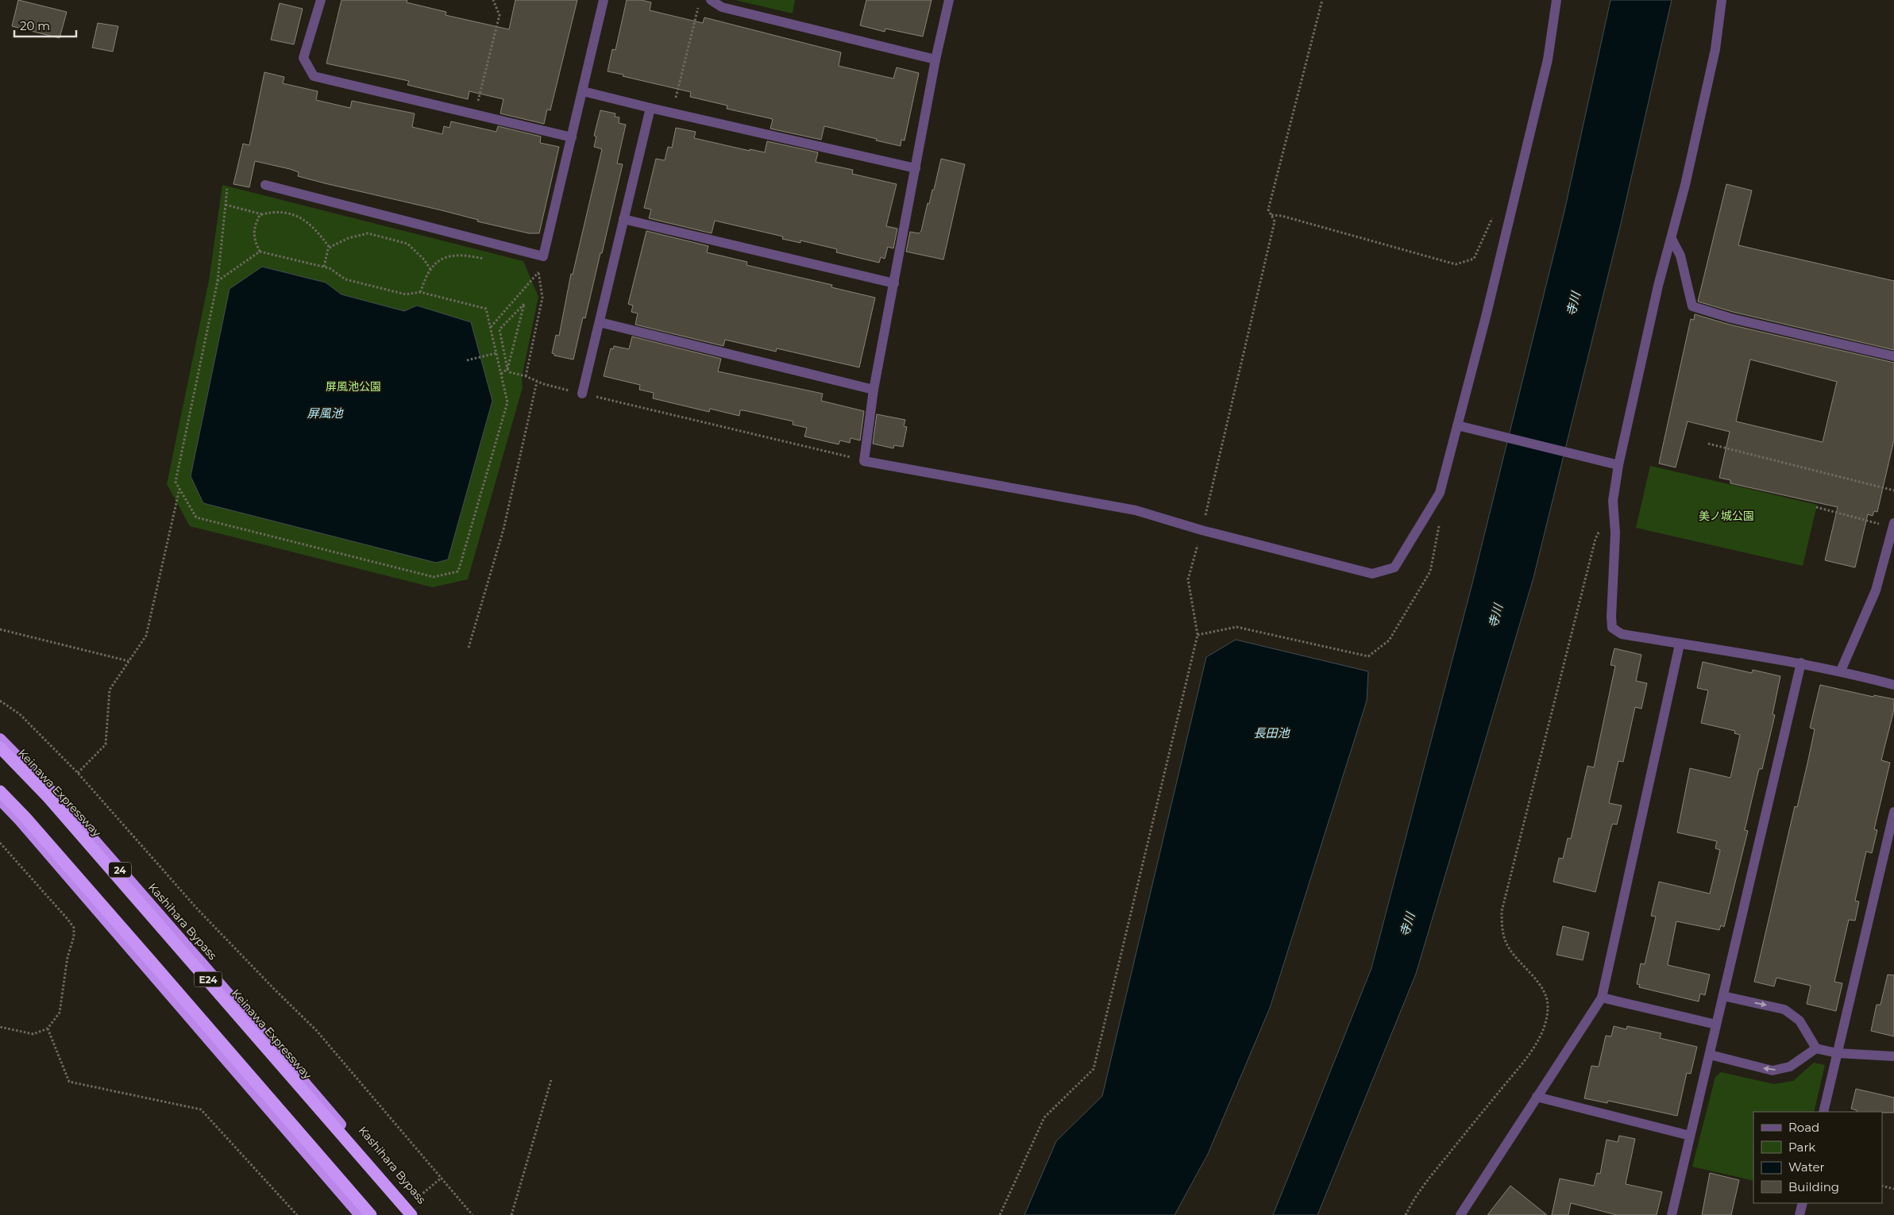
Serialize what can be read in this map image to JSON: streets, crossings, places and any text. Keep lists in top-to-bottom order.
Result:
{
  "streets": {
    "highway": [
      "Keinawa Expressway",
      "24",
      "Kashihara Bypass",
      "E24"
    ]
  },
  "water": ["寺川", "屏風池", "長田池"],
  "parks": ["屏風池公園", "美ノ城公園"],
  "legend": [
    "Road",
    "Park",
    "Water",
    "Building"
  ],
  "scale_bar": "20 m"
}
